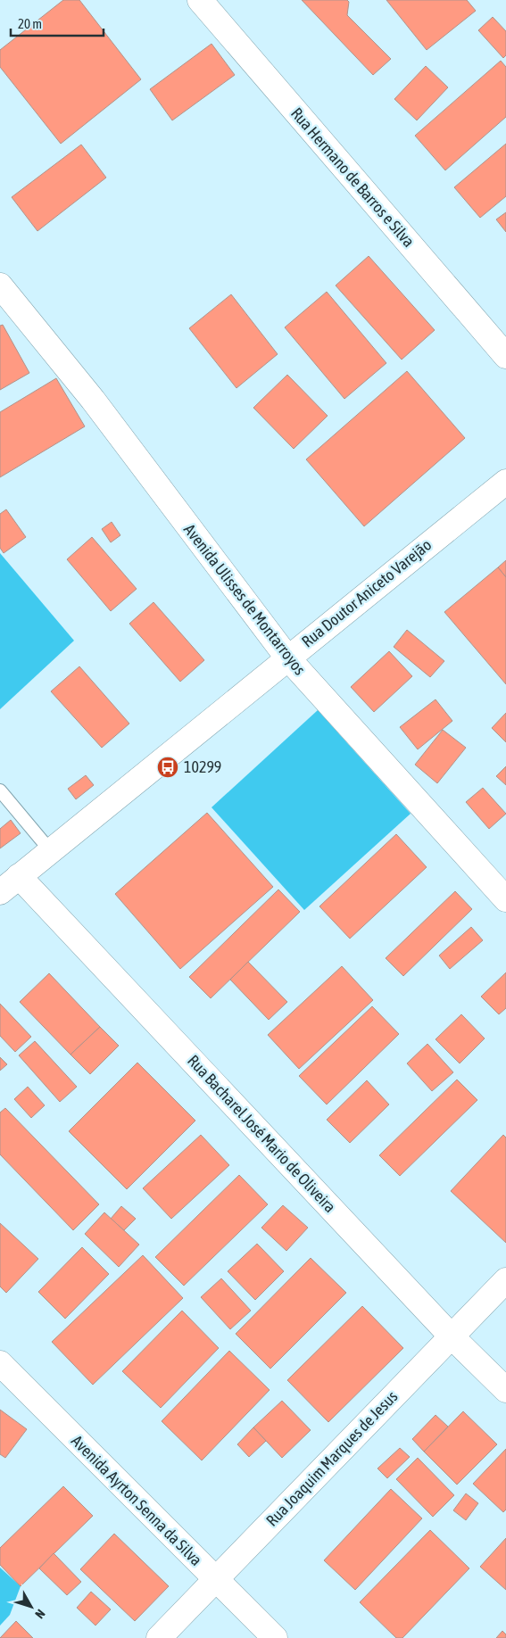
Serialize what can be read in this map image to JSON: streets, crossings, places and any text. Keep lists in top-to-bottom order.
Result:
{
  "streets": {
    "street": [
      "Rua Hermano de Barros e Silva",
      "Rua Doutor Aniceto Varejão",
      "Avenida Ulisses de Montarroyos",
      "Rua Bacharel José Mario de Oliveira",
      "Rua Joaquim Marques de Jesus",
      "Avenida Ayrton Senna da Silva"
    ]
  },
  "crossings": [
    ["Rua Doutor Aniceto Varejão", "Avenida Ulisses de Montarroyos"],
    ["Rua Doutor Aniceto Varejão", "Rua Bacharel José Mario de Oliveira"],
    ["Rua Bacharel José Mario de Oliveira", "Rua Joaquim Marques de Jesus"],
    ["Rua Joaquim Marques de Jesus", "Avenida Ayrton Senna da Silva"]
  ],
  "places": {
    "bus stop": ["10299"]
  },
  "scale_bar": "20 m",
  "north": "bottom right"
}
